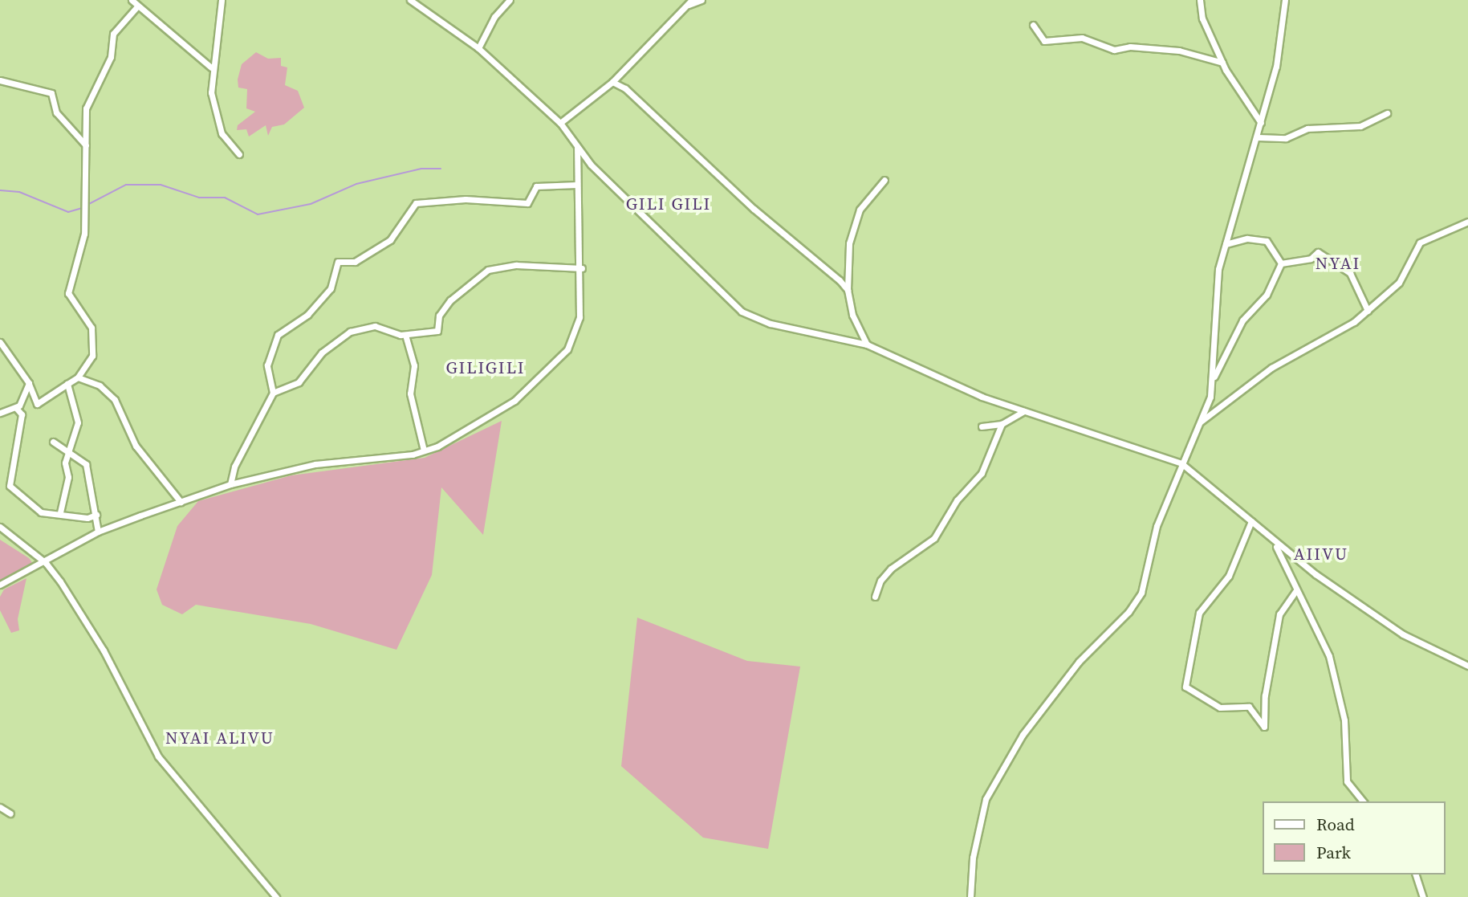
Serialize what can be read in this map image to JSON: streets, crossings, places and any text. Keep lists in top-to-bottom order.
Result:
{
  "districts": [
    "GILI GILI",
    "NYAI",
    "GILIGILI",
    "AIIVU",
    "NYAI ALIVU"
  ],
  "legend": ["Road", "Park"]
}
